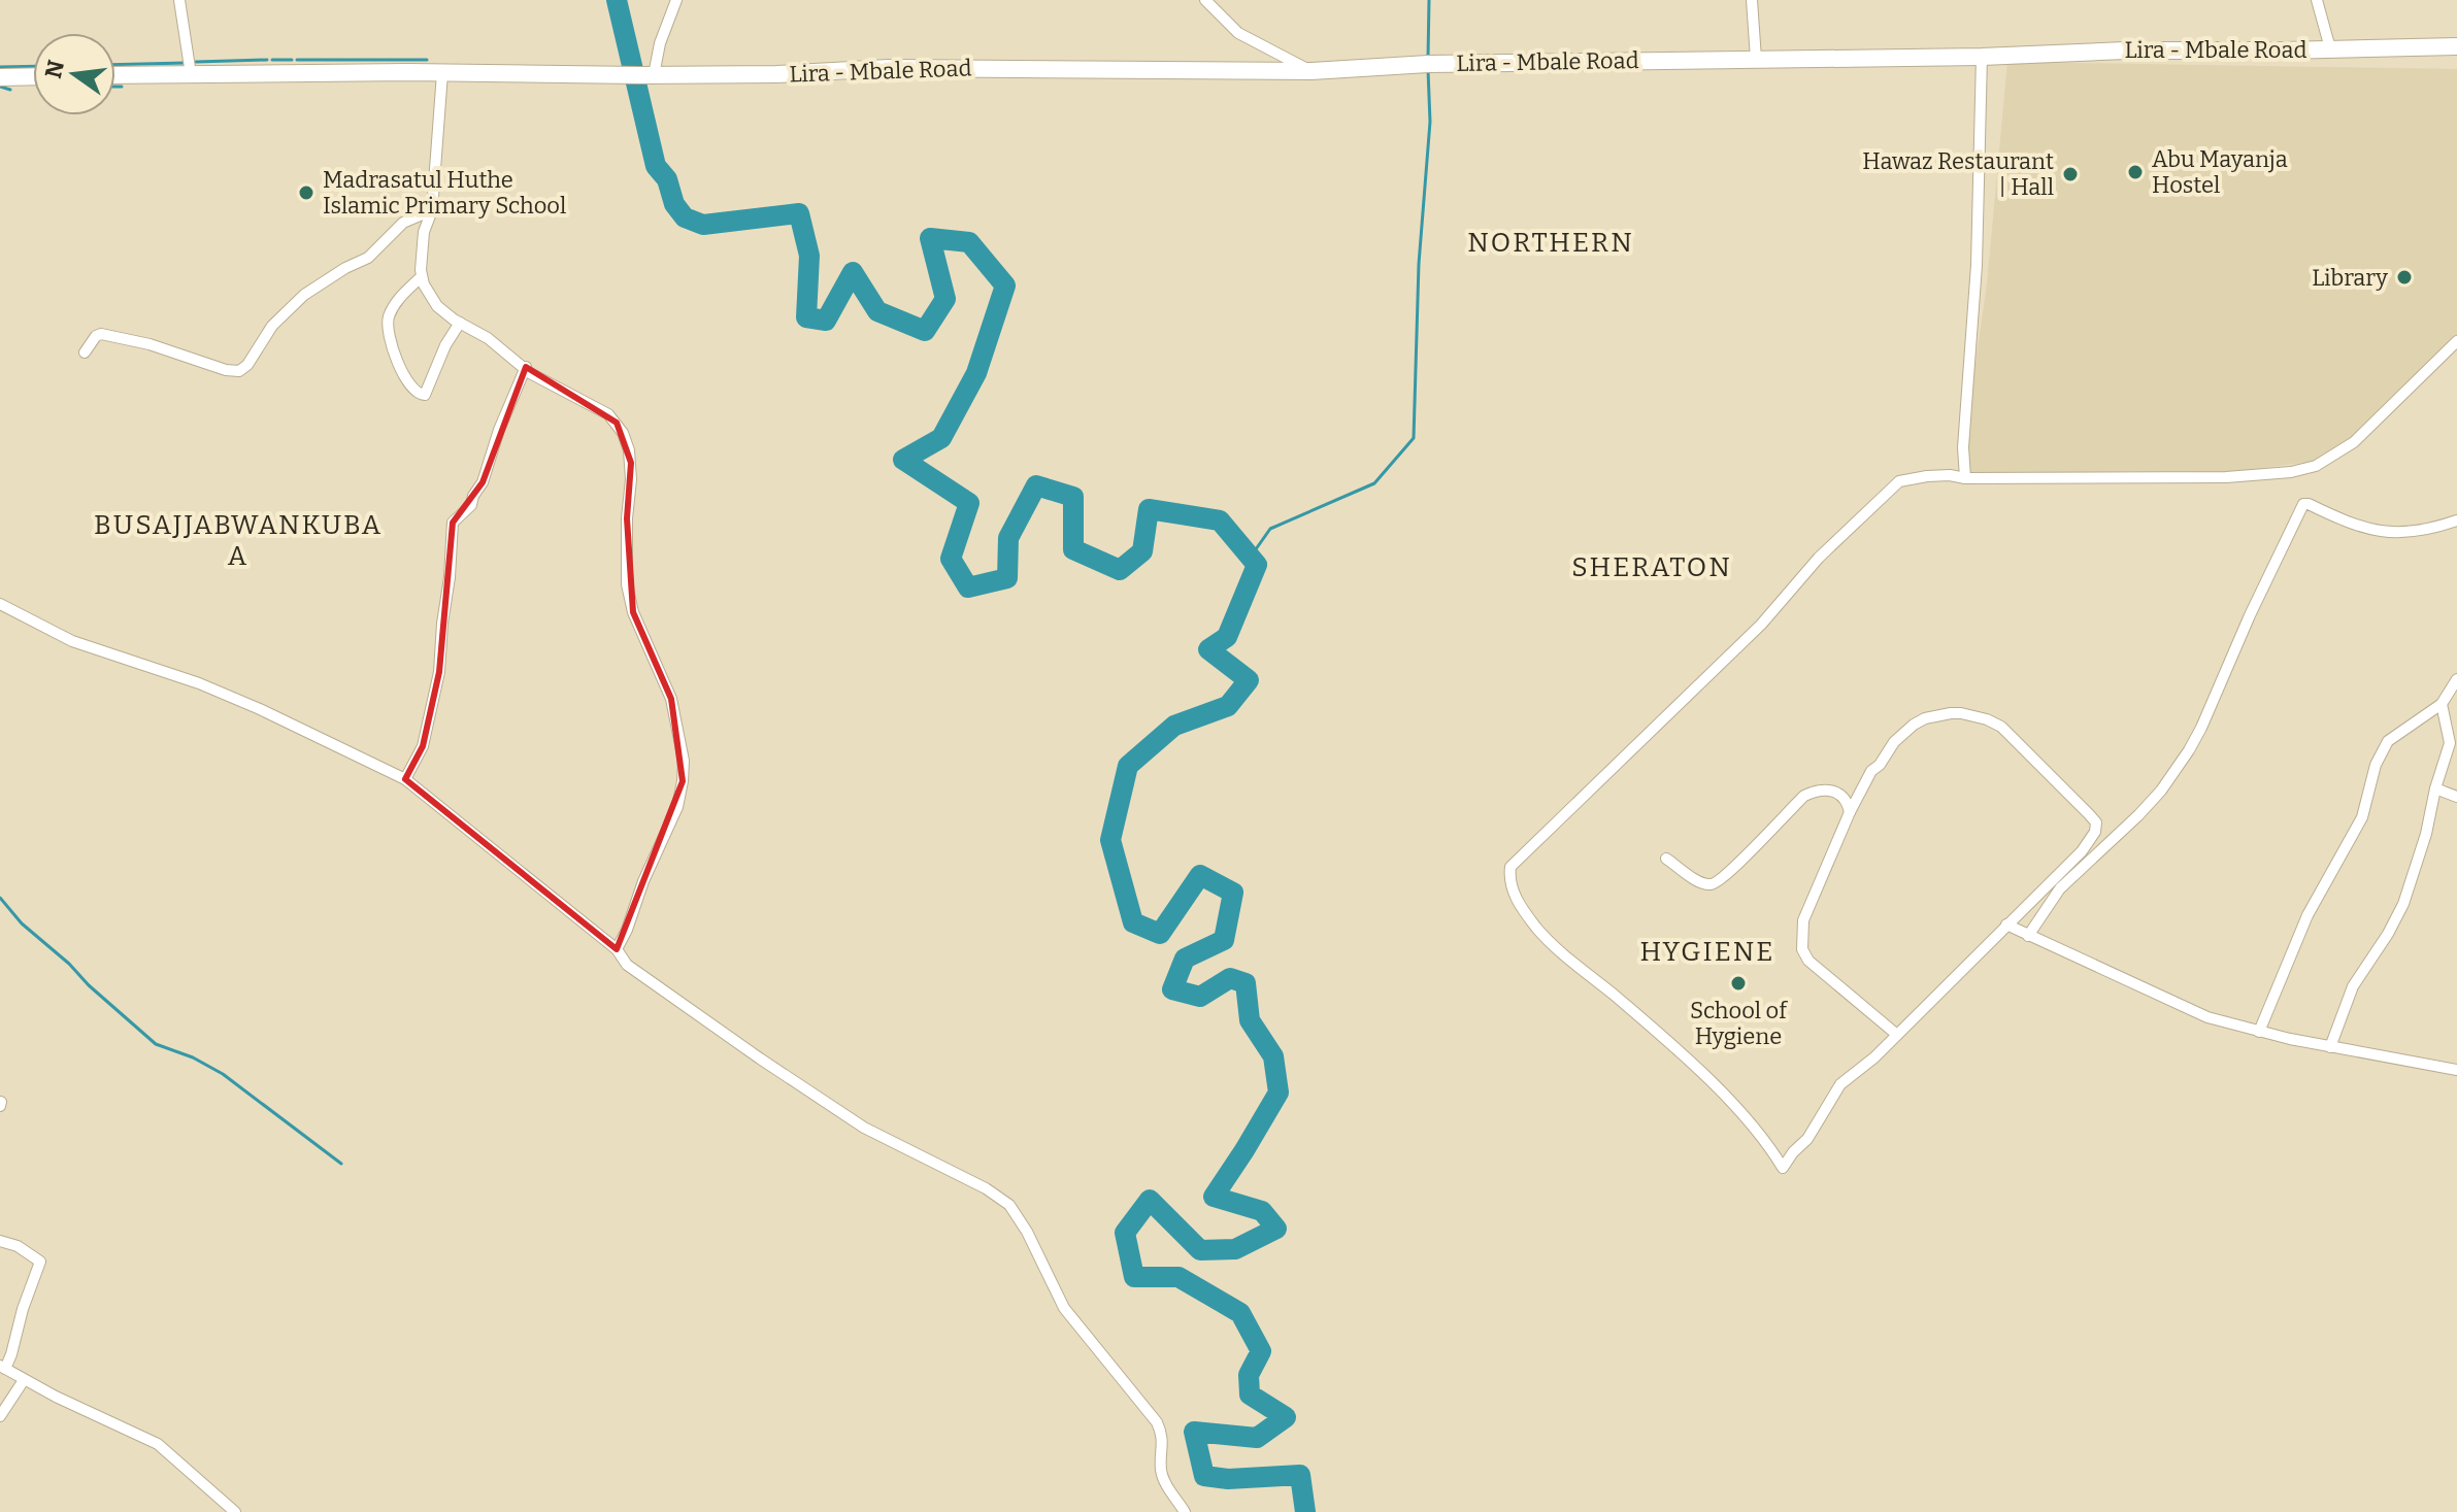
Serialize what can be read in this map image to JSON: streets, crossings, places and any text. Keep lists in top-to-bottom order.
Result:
{
  "streets": {
    "main road": ["Lira - Mbale Road"]
  },
  "districts": [
    "NORTHERN",
    "BUSAJJABWANKUBA A",
    "SHERATON",
    "HYGIENE"
  ],
  "places": [
    "Abu Mayanja Hostel",
    "Hawaz Restaurant | Hall",
    "Madrasatul Huthe Islamic Primary School",
    "Library",
    "School of Hygiene"
  ],
  "north": "left"
}
